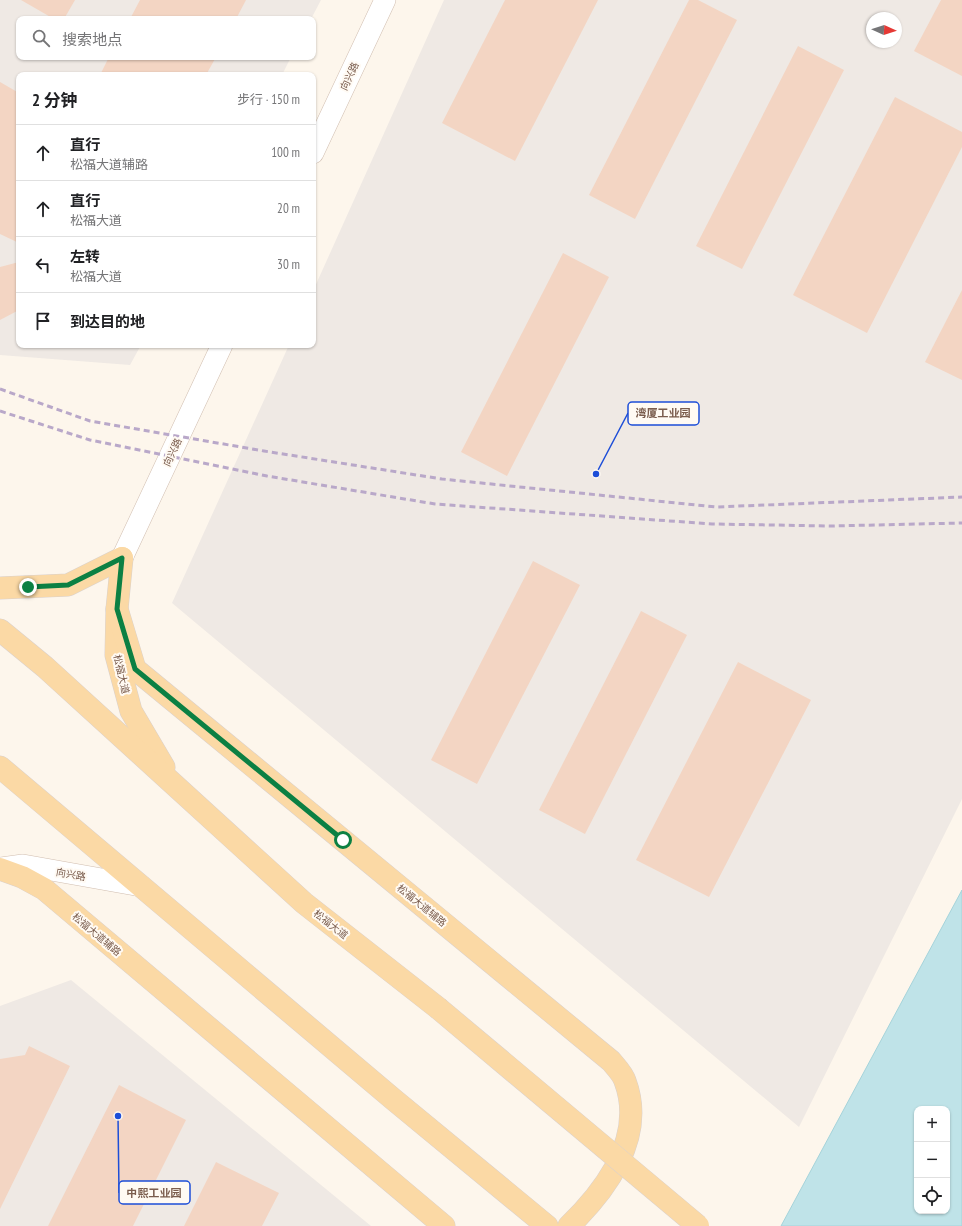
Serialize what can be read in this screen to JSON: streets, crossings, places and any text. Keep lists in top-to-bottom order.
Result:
{
  "streets": {
    "main road": ["松福大道", "松福大道辅路"],
    "street": ["向兴路"]
  },
  "crossings": [
    ["向兴路", "松福大道"],
    ["向兴路", "松福大道辅路"],
    ["松福大道", "松福大道辅路"]
  ],
  "places": ["湾厦工业园", "中熙工业园"],
  "north": "right",
  "page": {
    "search": "搜索地点",
    "heading": ["2 分钟", "步行 · 150 m"],
    "list": [
      ["直行", "松福大道辅路", "100 m"],
      ["直行", "松福大道", "20 m"],
      ["左转", "松福大道", "30 m"],
      "到达目的地"
    ],
    "map_buttons": ["+", "−"]
  }
}
